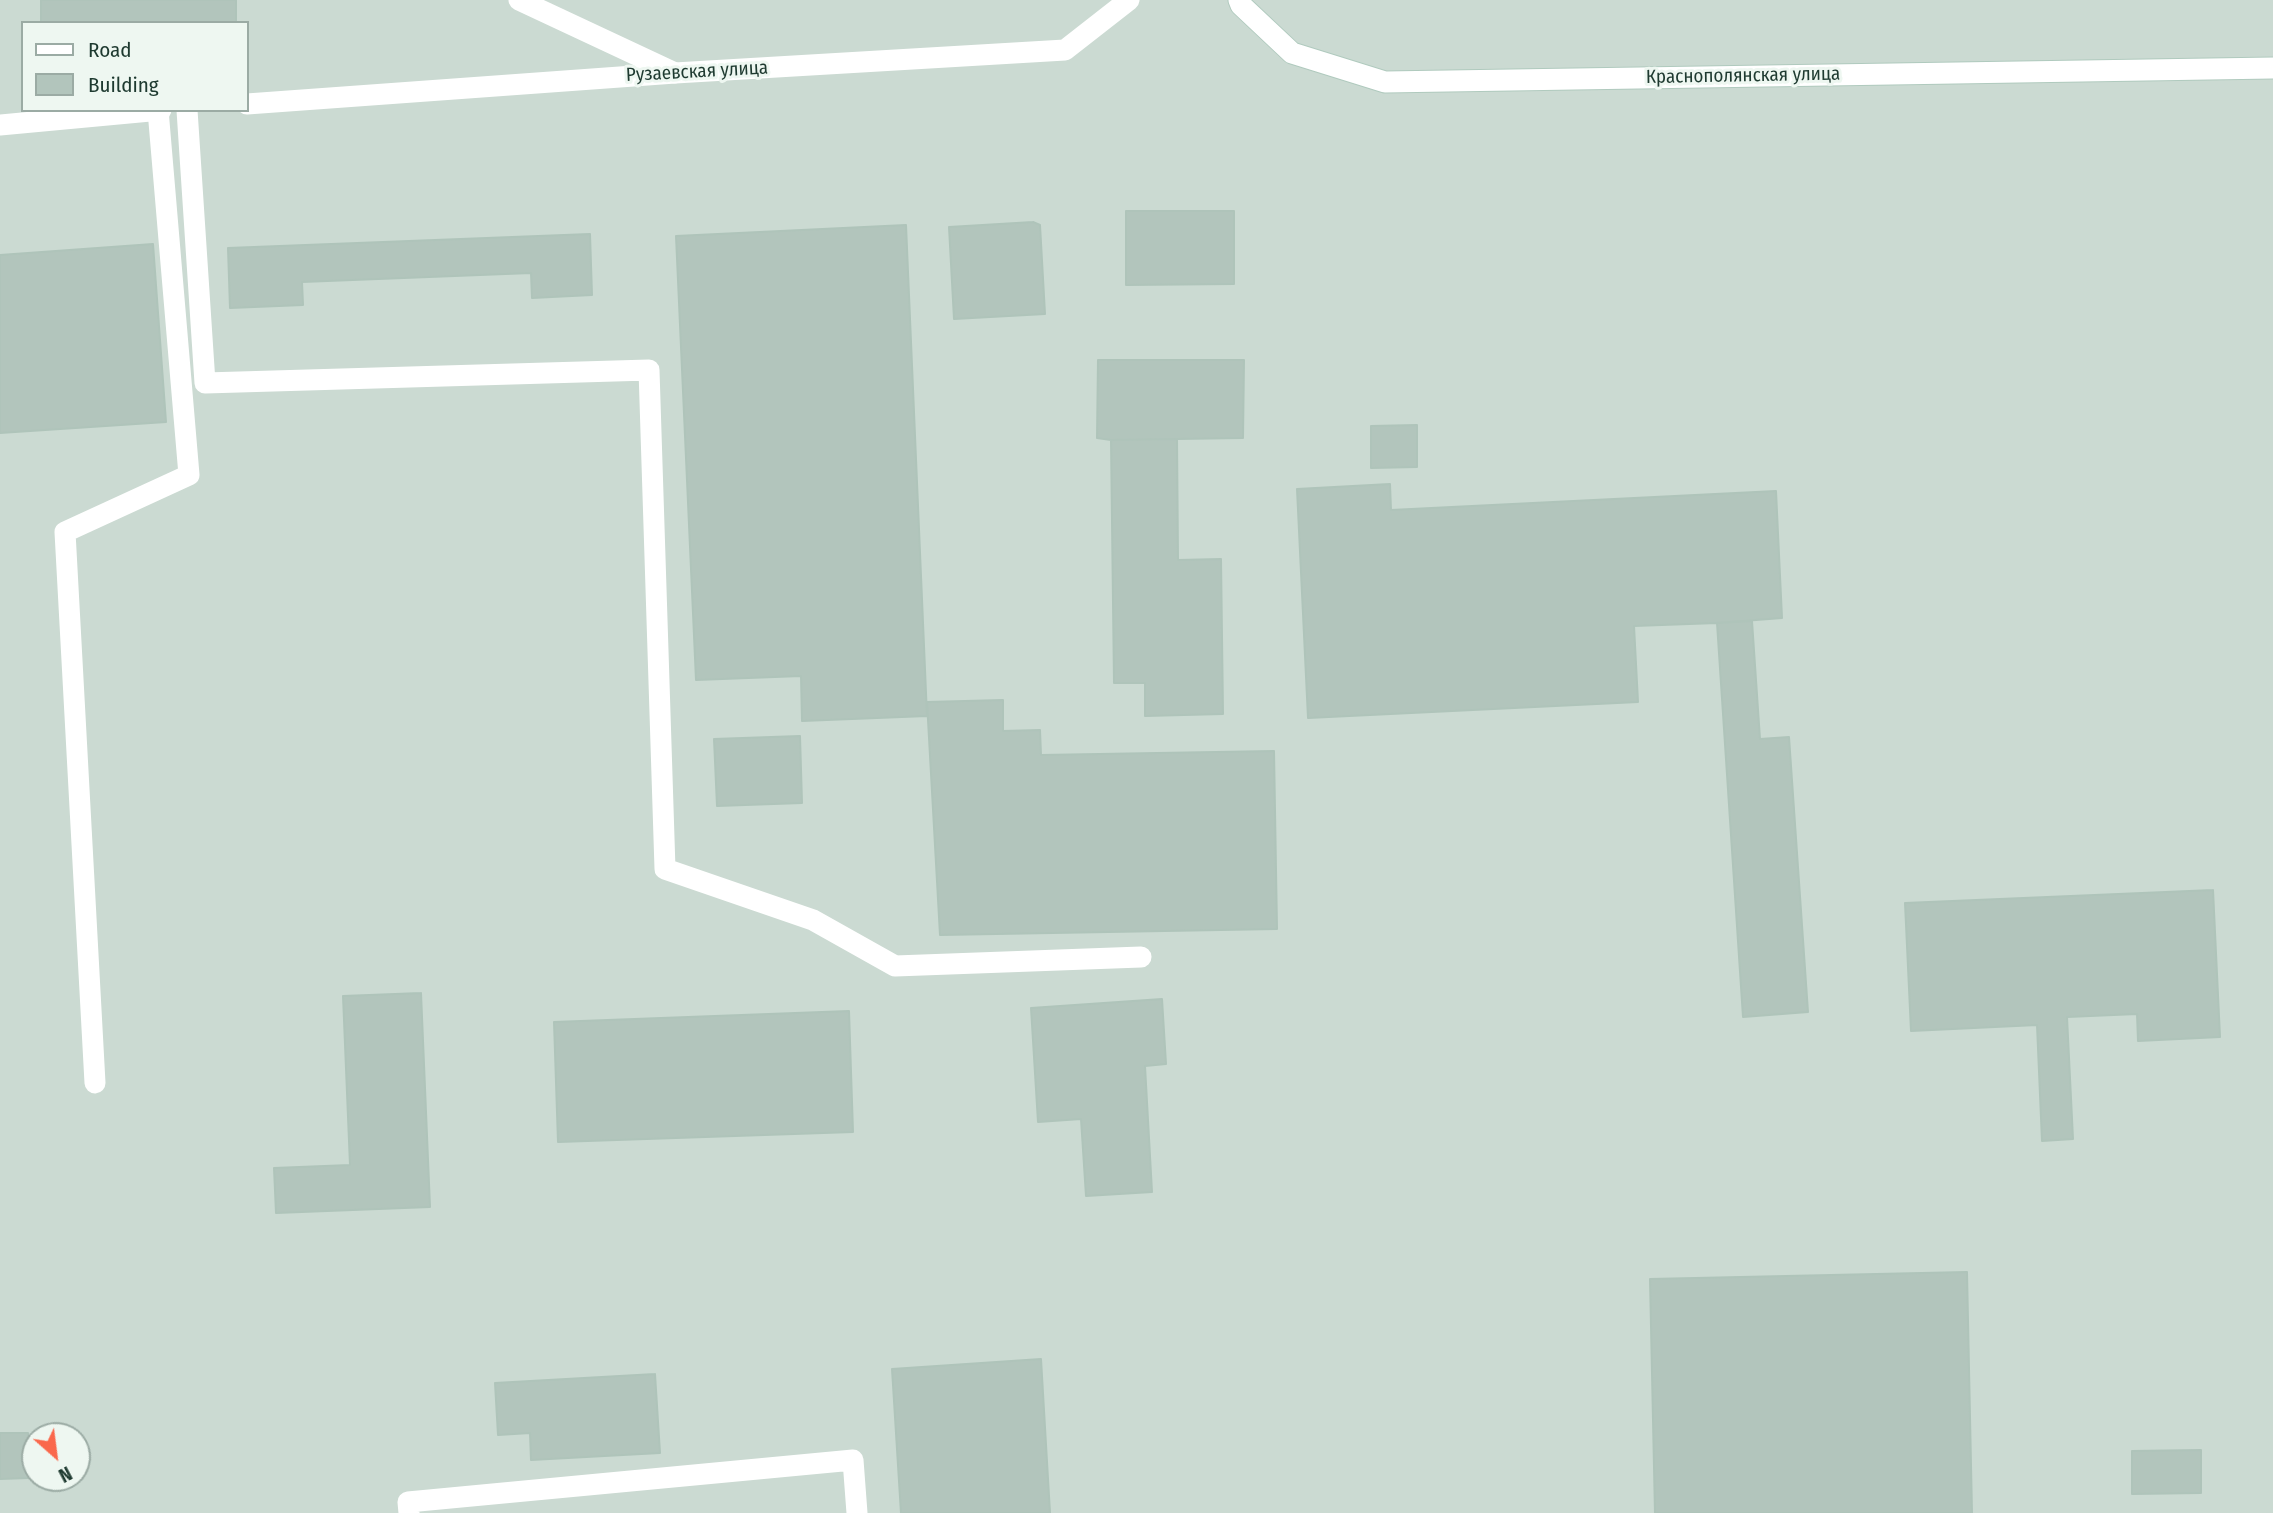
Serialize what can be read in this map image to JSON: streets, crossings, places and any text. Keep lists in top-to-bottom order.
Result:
{
  "streets": {
    "street": ["Рузаевская улица", "Краснополянская улица"]
  },
  "legend": ["Road", "Building"],
  "north": "bottom right"
}
